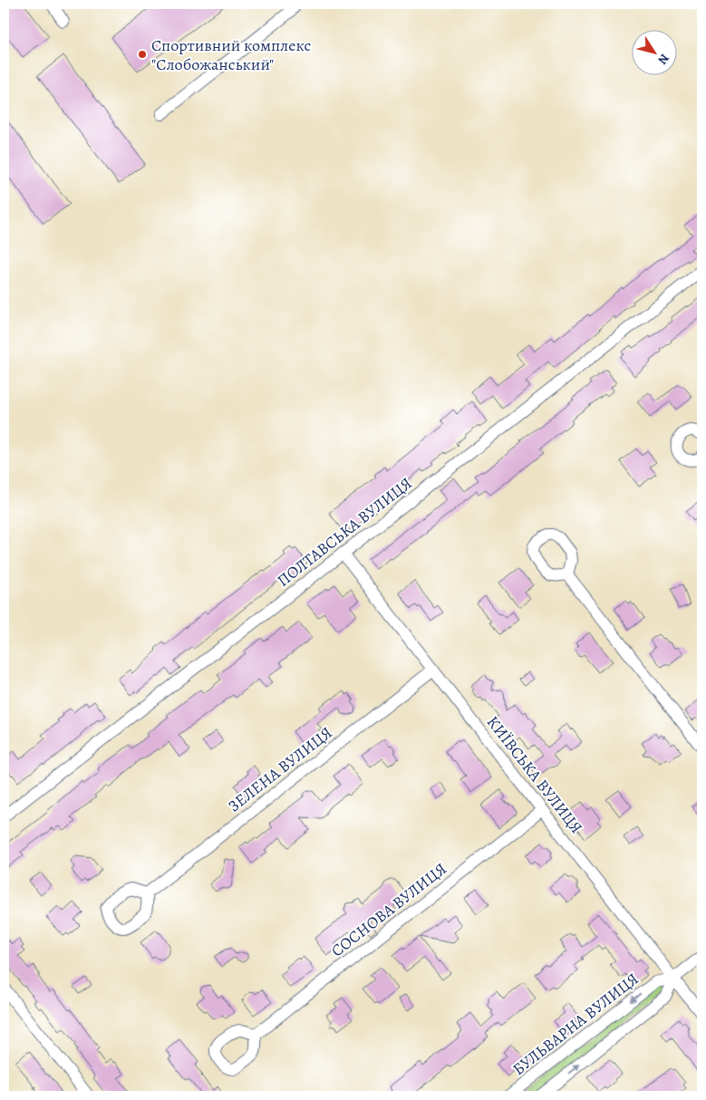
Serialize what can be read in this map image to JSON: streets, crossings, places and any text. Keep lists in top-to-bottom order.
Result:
{
  "streets": {
    "street": [
      "ПОЛТАВСЬКА ВУЛИЦЯ",
      "ЗЕЛЕНА ВУЛИЦЯ",
      "КИЇВСЬКА ВУЛИЦЯ",
      "СОСНОВА ВУЛИЦЯ",
      "БУЛЬВАРНА ВУЛИЦЯ"
    ]
  },
  "crossings": [
    ["ПОЛТАВСЬКА ВУЛИЦЯ", "КИЇВСЬКА ВУЛИЦЯ"],
    ["ЗЕЛЕНА ВУЛИЦЯ", "КИЇВСЬКА ВУЛИЦЯ"],
    ["КИЇВСЬКА ВУЛИЦЯ", "СОСНОВА ВУЛИЦЯ"],
    ["КИЇВСЬКА ВУЛИЦЯ", "БУЛЬВАРНА ВУЛИЦЯ"]
  ],
  "places": ["Спортивний комплекс \"Слобожанський\""],
  "north": "bottom right"
}
